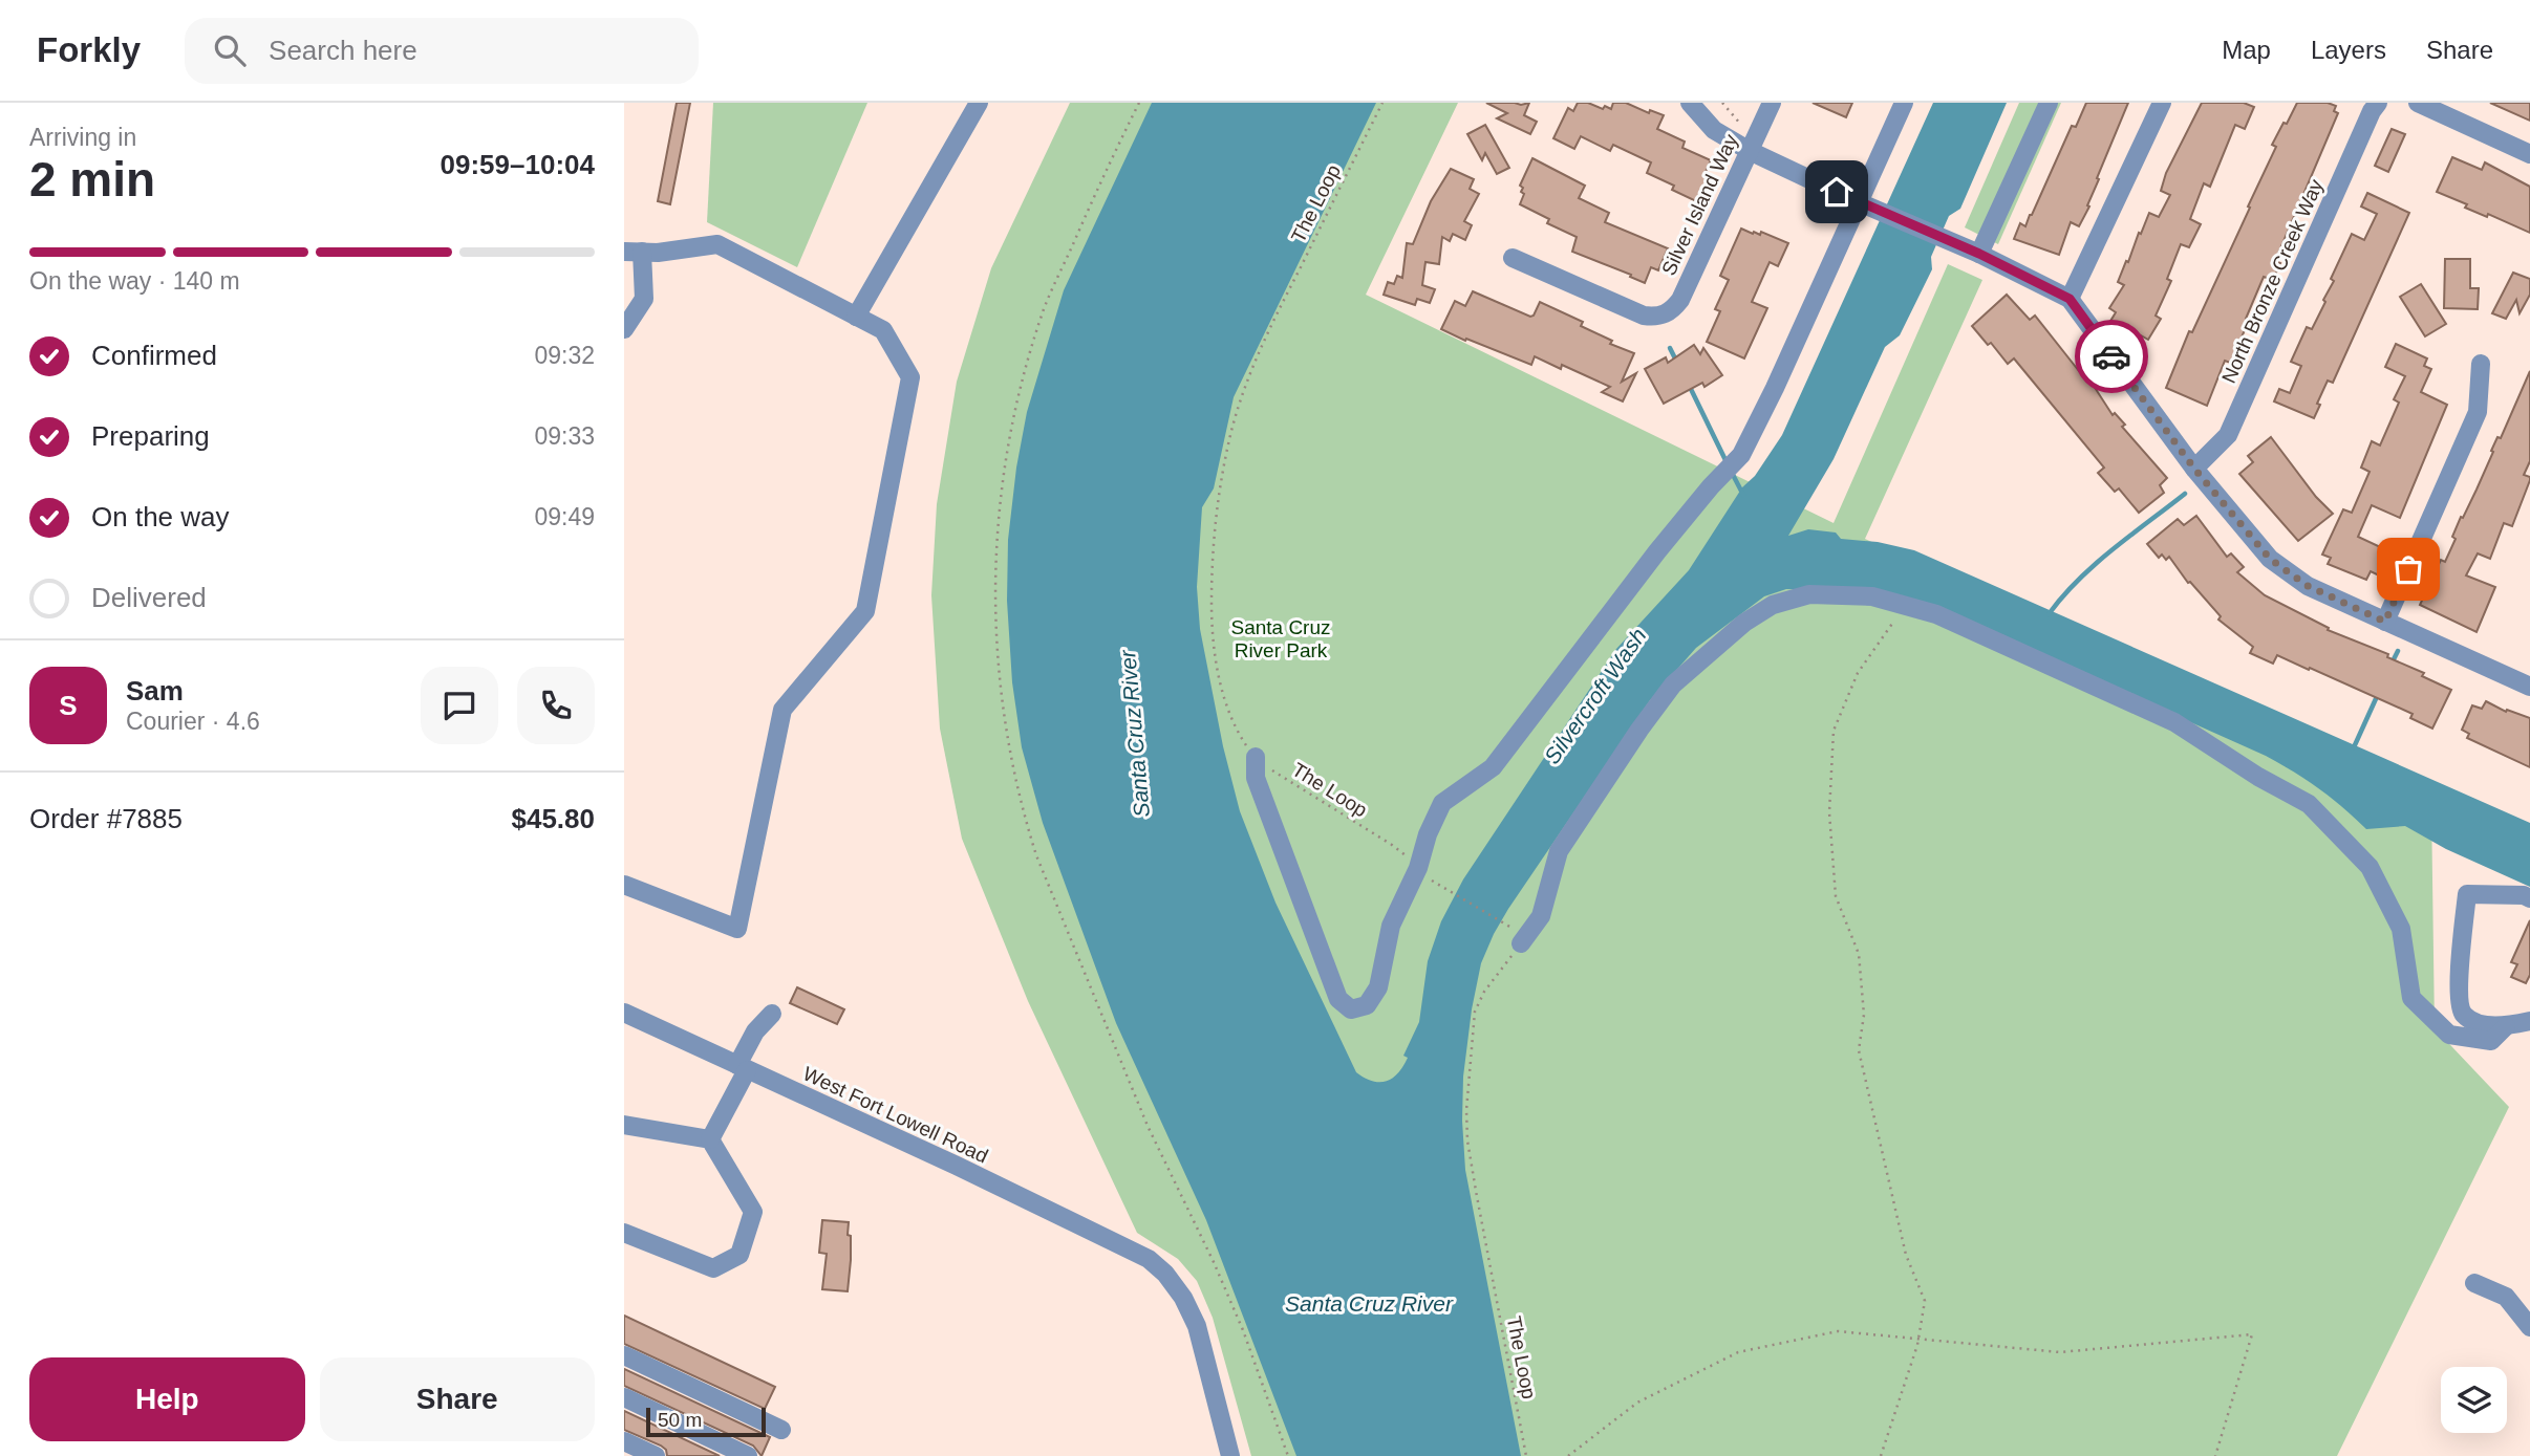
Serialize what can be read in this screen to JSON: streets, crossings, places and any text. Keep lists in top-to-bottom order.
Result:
{
  "streets": {
    "street": ["Silver Island Way", "North Bronze Creek Way", "West Fort Lowell Road"],
    "path": ["The Loop"]
  },
  "water": ["Silvercroft Wash", "Santa Cruz River"],
  "parks": ["Santa Cruz River Park"],
  "scale_bar": "50 m",
  "page": {
    "header": "Forkly",
    "search": "Search here",
    "nav": ["Map", "Layers", "Share"],
    "heading": ["2 min", "Arriving in", "09:59–10:04"],
    "panel": [
      "Sam",
      "Courier · 4.6",
      "Order #7885",
      "$45.80"
    ],
    "bar": "On the way · 140 m",
    "list": [
      ["Confirmed", "09:32"],
      ["Preparing", "09:33"],
      ["On the way", "09:49"],
      "Delivered"
    ],
    "round": "S",
    "buttons": ["Help", "Share"],
    "scale": "50 m"
  }
}
